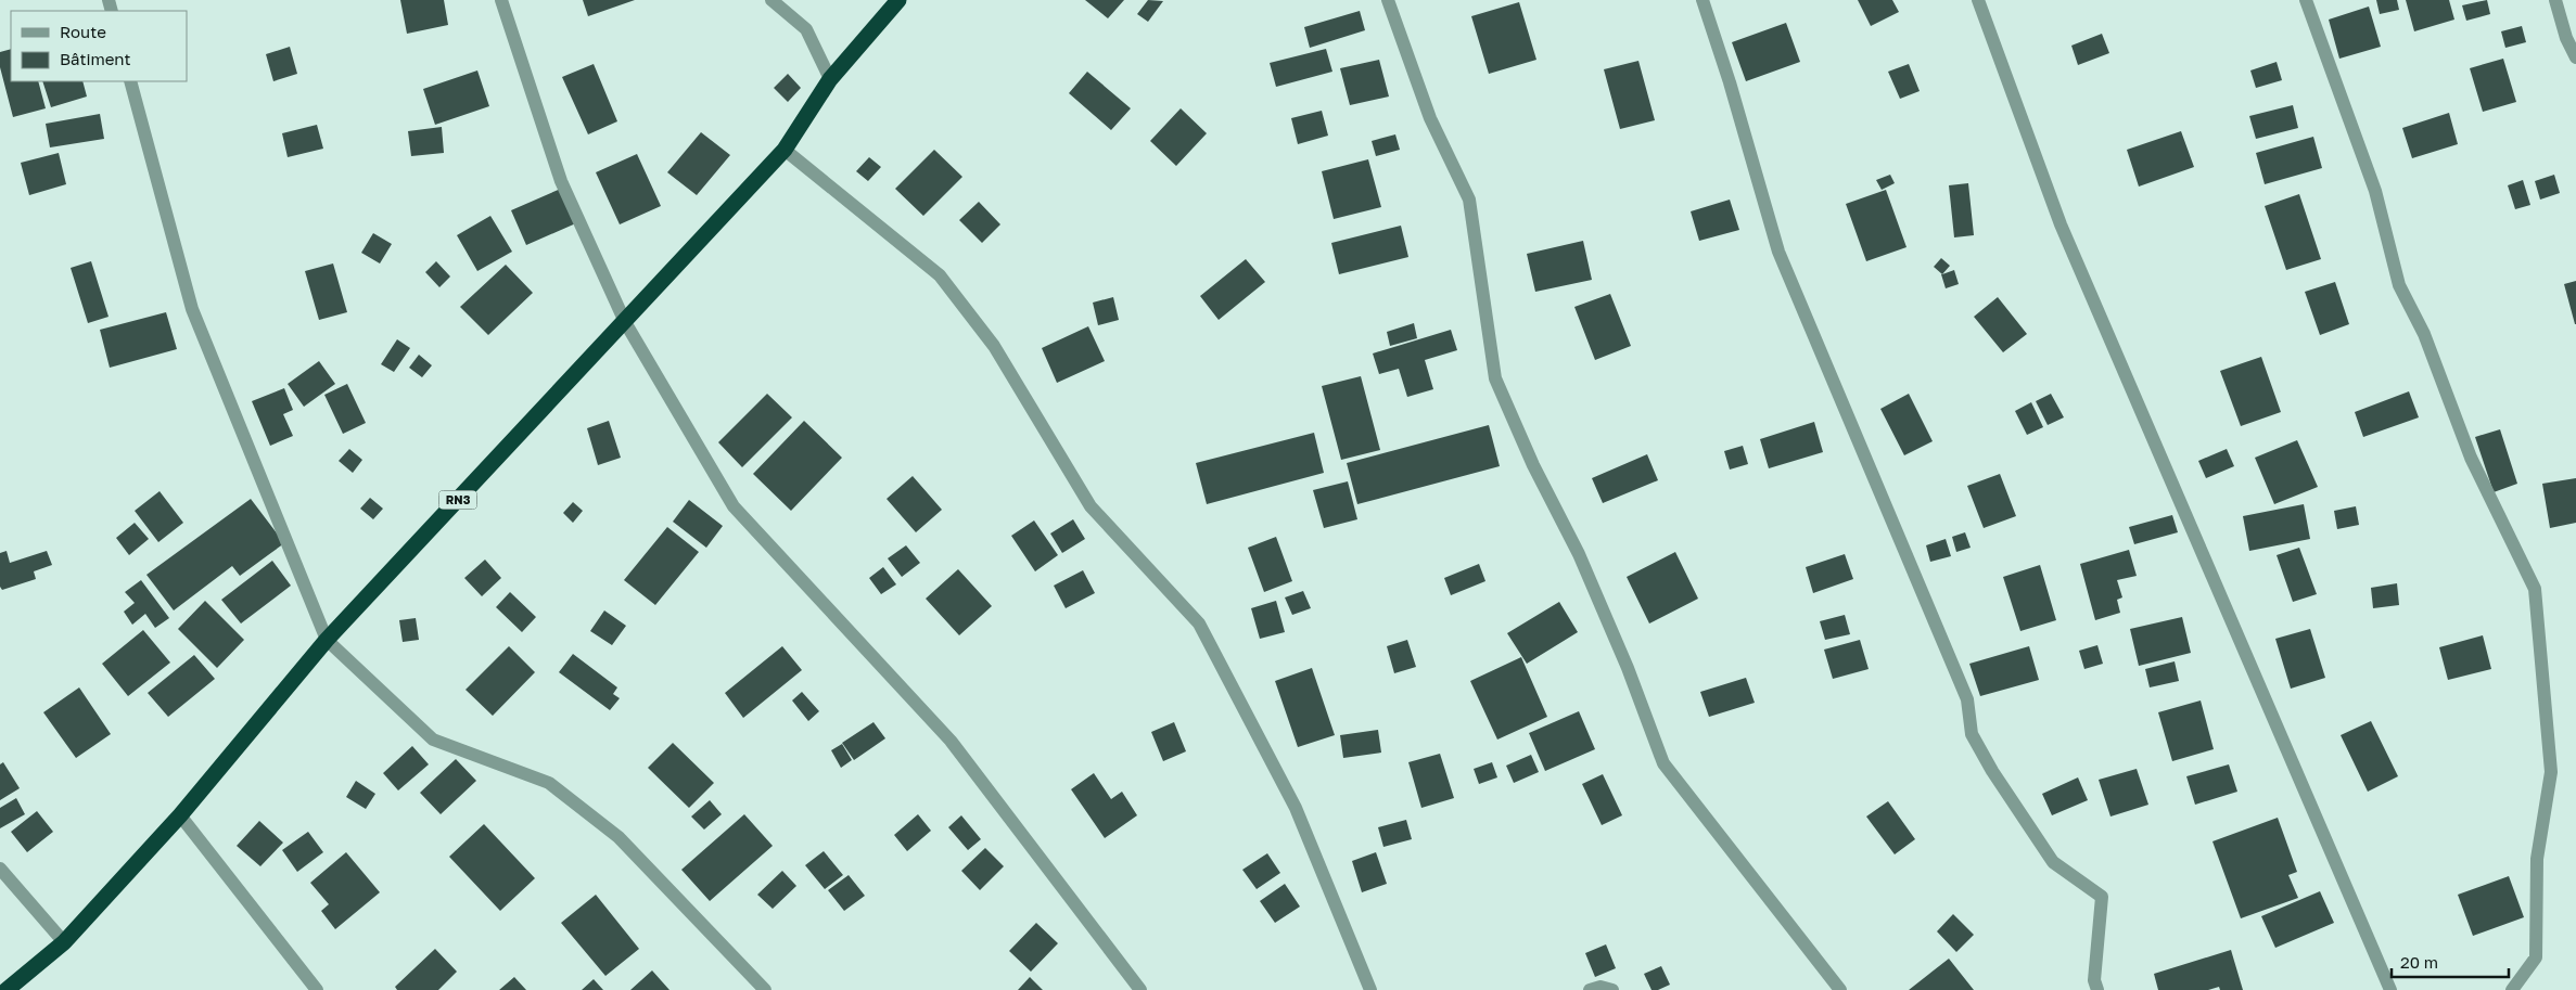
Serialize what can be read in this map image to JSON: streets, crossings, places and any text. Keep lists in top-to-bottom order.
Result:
{
  "streets": {
    "highway": ["RN3"]
  },
  "legend": ["Route", "Bâtiment"],
  "scale_bar": "20 m"
}
